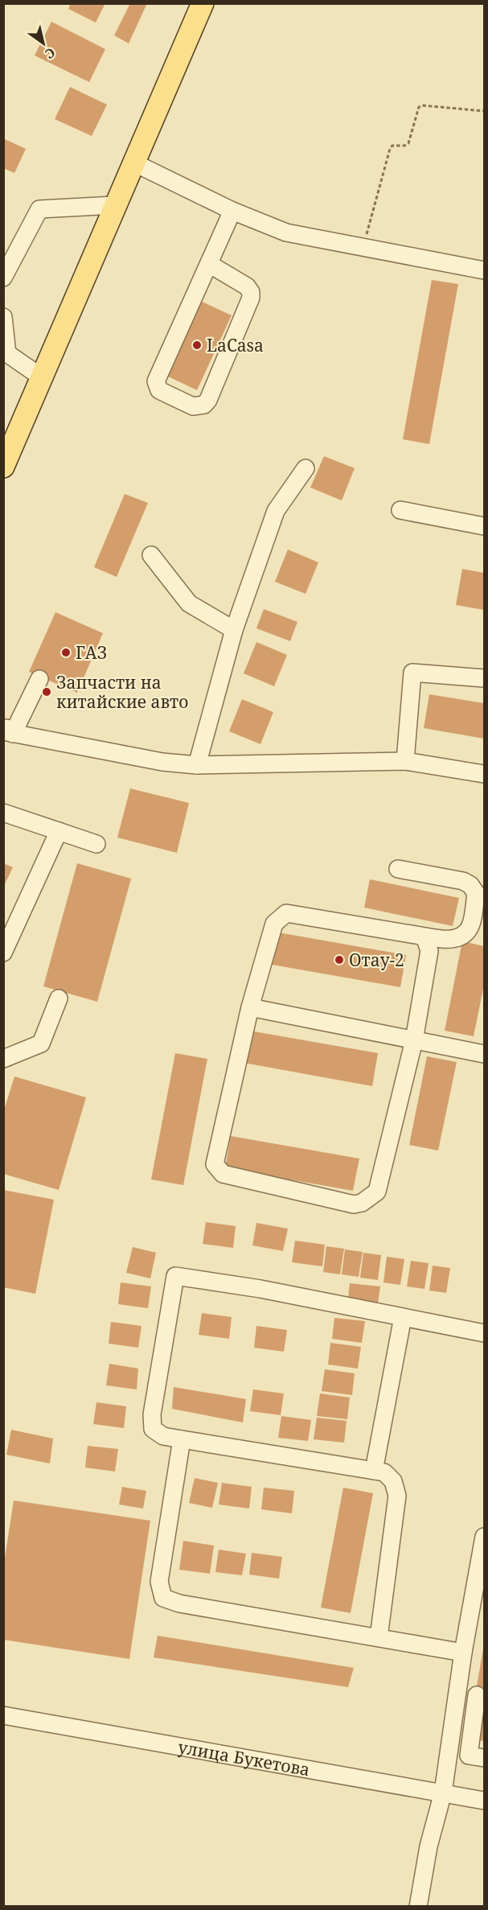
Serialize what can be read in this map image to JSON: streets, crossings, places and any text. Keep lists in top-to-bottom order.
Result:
{
  "streets": {
    "street": ["улица Букетова"]
  },
  "places": [
    "LaCasa",
    "ГАЗ",
    "Запчасти на китайские авто",
    "Отау-2"
  ],
  "north": "bottom right"
}
